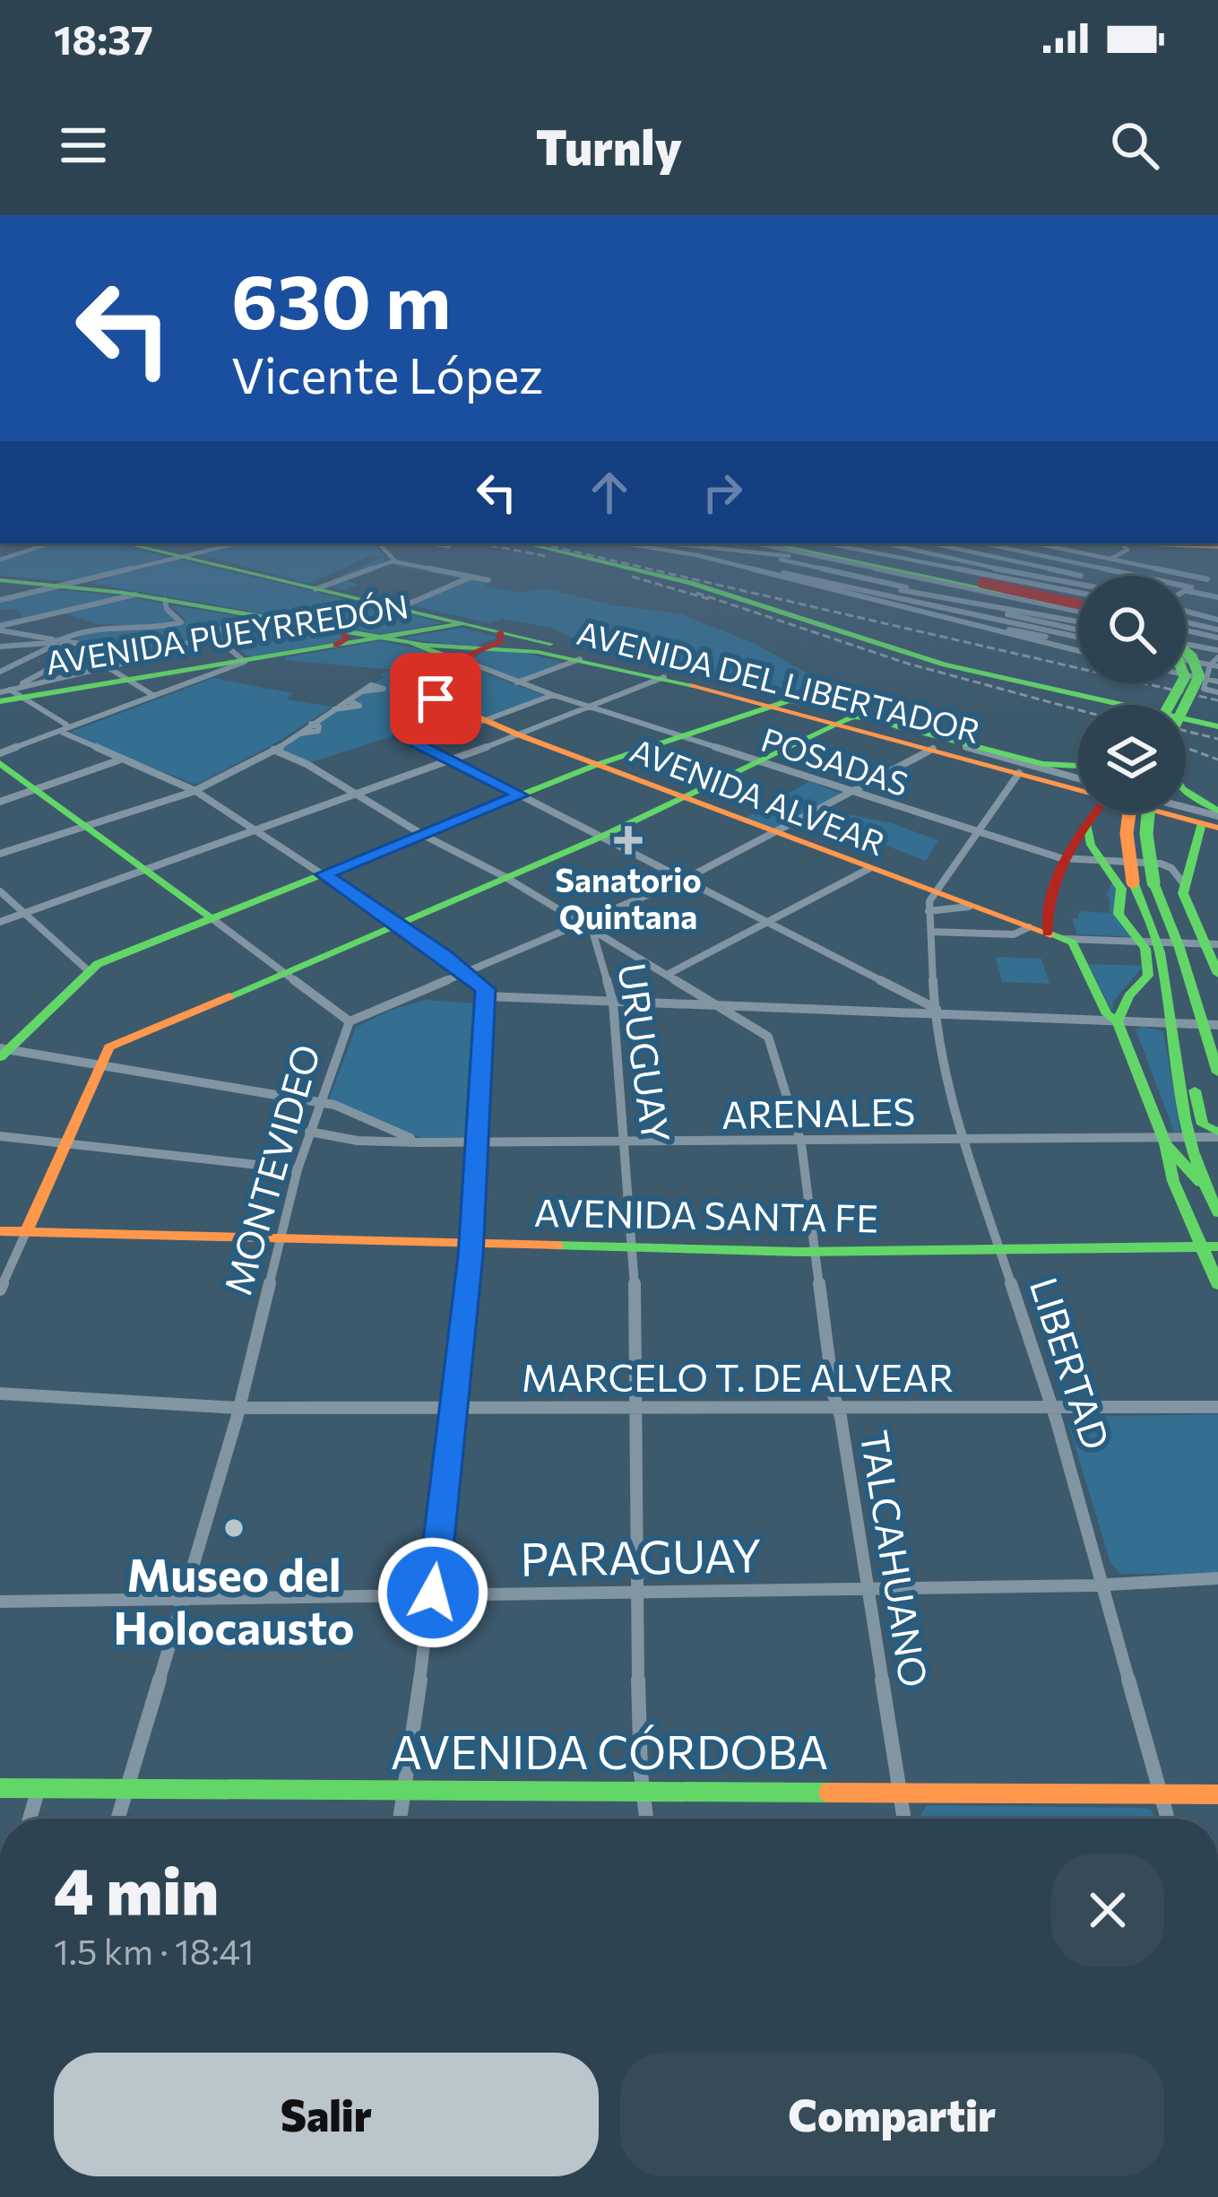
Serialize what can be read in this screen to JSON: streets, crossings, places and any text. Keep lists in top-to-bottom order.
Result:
{
  "streets": {
    "main road": [
      "AVENIDA PUEYRREDÓN",
      "AVENIDA DEL LIBERTADOR",
      "AVENIDA ALVEAR",
      "AVENIDA SANTA FE",
      "AVENIDA CÓRDOBA"
    ],
    "street": [
      "POSADAS",
      "URUGUAY",
      "ARENALES",
      "MONTEVIDEO",
      "LIBERTAD",
      "MARCELO T. DE ALVEAR",
      "PARAGUAY",
      "TALCAHUANO"
    ]
  },
  "crossings": [
    ["AVENIDA PUEYRREDÓN", "AVENIDA DEL LIBERTADOR"],
    ["AVENIDA DEL LIBERTADOR", "POSADAS"],
    ["AVENIDA DEL LIBERTADOR", "MONTEVIDEO"],
    ["POSADAS", "MONTEVIDEO"],
    ["AVENIDA ALVEAR", "MONTEVIDEO"],
    ["AVENIDA ALVEAR", "LIBERTAD"],
    ["URUGUAY", "ARENALES"],
    ["URUGUAY", "MONTEVIDEO"],
    ["URUGUAY", "AVENIDA SANTA FE"],
    ["URUGUAY", "MARCELO T. DE ALVEAR"],
    ["URUGUAY", "PARAGUAY"],
    ["URUGUAY", "TALCAHUANO"],
    ["URUGUAY", "AVENIDA CÓRDOBA"],
    ["ARENALES", "MONTEVIDEO"],
    ["ARENALES", "LIBERTAD"],
    ["ARENALES", "TALCAHUANO"],
    ["MONTEVIDEO", "AVENIDA SANTA FE"],
    ["MONTEVIDEO", "MARCELO T. DE ALVEAR"],
    ["MONTEVIDEO", "PARAGUAY"],
    ["MONTEVIDEO", "TALCAHUANO"],
    ["MONTEVIDEO", "AVENIDA CÓRDOBA"],
    ["AVENIDA SANTA FE", "LIBERTAD"],
    ["AVENIDA SANTA FE", "TALCAHUANO"],
    ["LIBERTAD", "MARCELO T. DE ALVEAR"],
    ["LIBERTAD", "PARAGUAY"],
    ["LIBERTAD", "AVENIDA CÓRDOBA"],
    ["MARCELO T. DE ALVEAR", "TALCAHUANO"],
    ["PARAGUAY", "TALCAHUANO"],
    ["TALCAHUANO", "AVENIDA CÓRDOBA"]
  ],
  "places": {
    "health": ["Sanatorio Quintana"],
    "other": ["Museo del Holocausto"]
  },
  "page": {
    "status": "18:37",
    "header": "Turnly",
    "turn": ["630 m", "Vicente López"],
    "heading": ["4 min", "1.5 km · 18:41"],
    "buttons": ["Salir", "Compartir"]
  }
}
